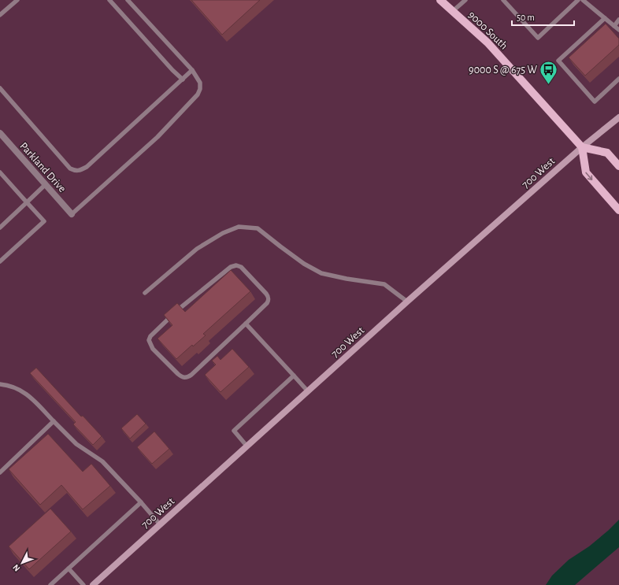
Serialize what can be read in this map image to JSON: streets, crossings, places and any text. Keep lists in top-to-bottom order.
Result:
{
  "streets": {
    "main road": ["9000 South"],
    "street": ["Parkland Drive", "700 West"]
  },
  "crossings": [
    ["9000 South", "700 West"]
  ],
  "places": {
    "bus stop": ["9000 S @ 675 W"]
  },
  "scale_bar": "50 m",
  "north": "bottom left"
}
